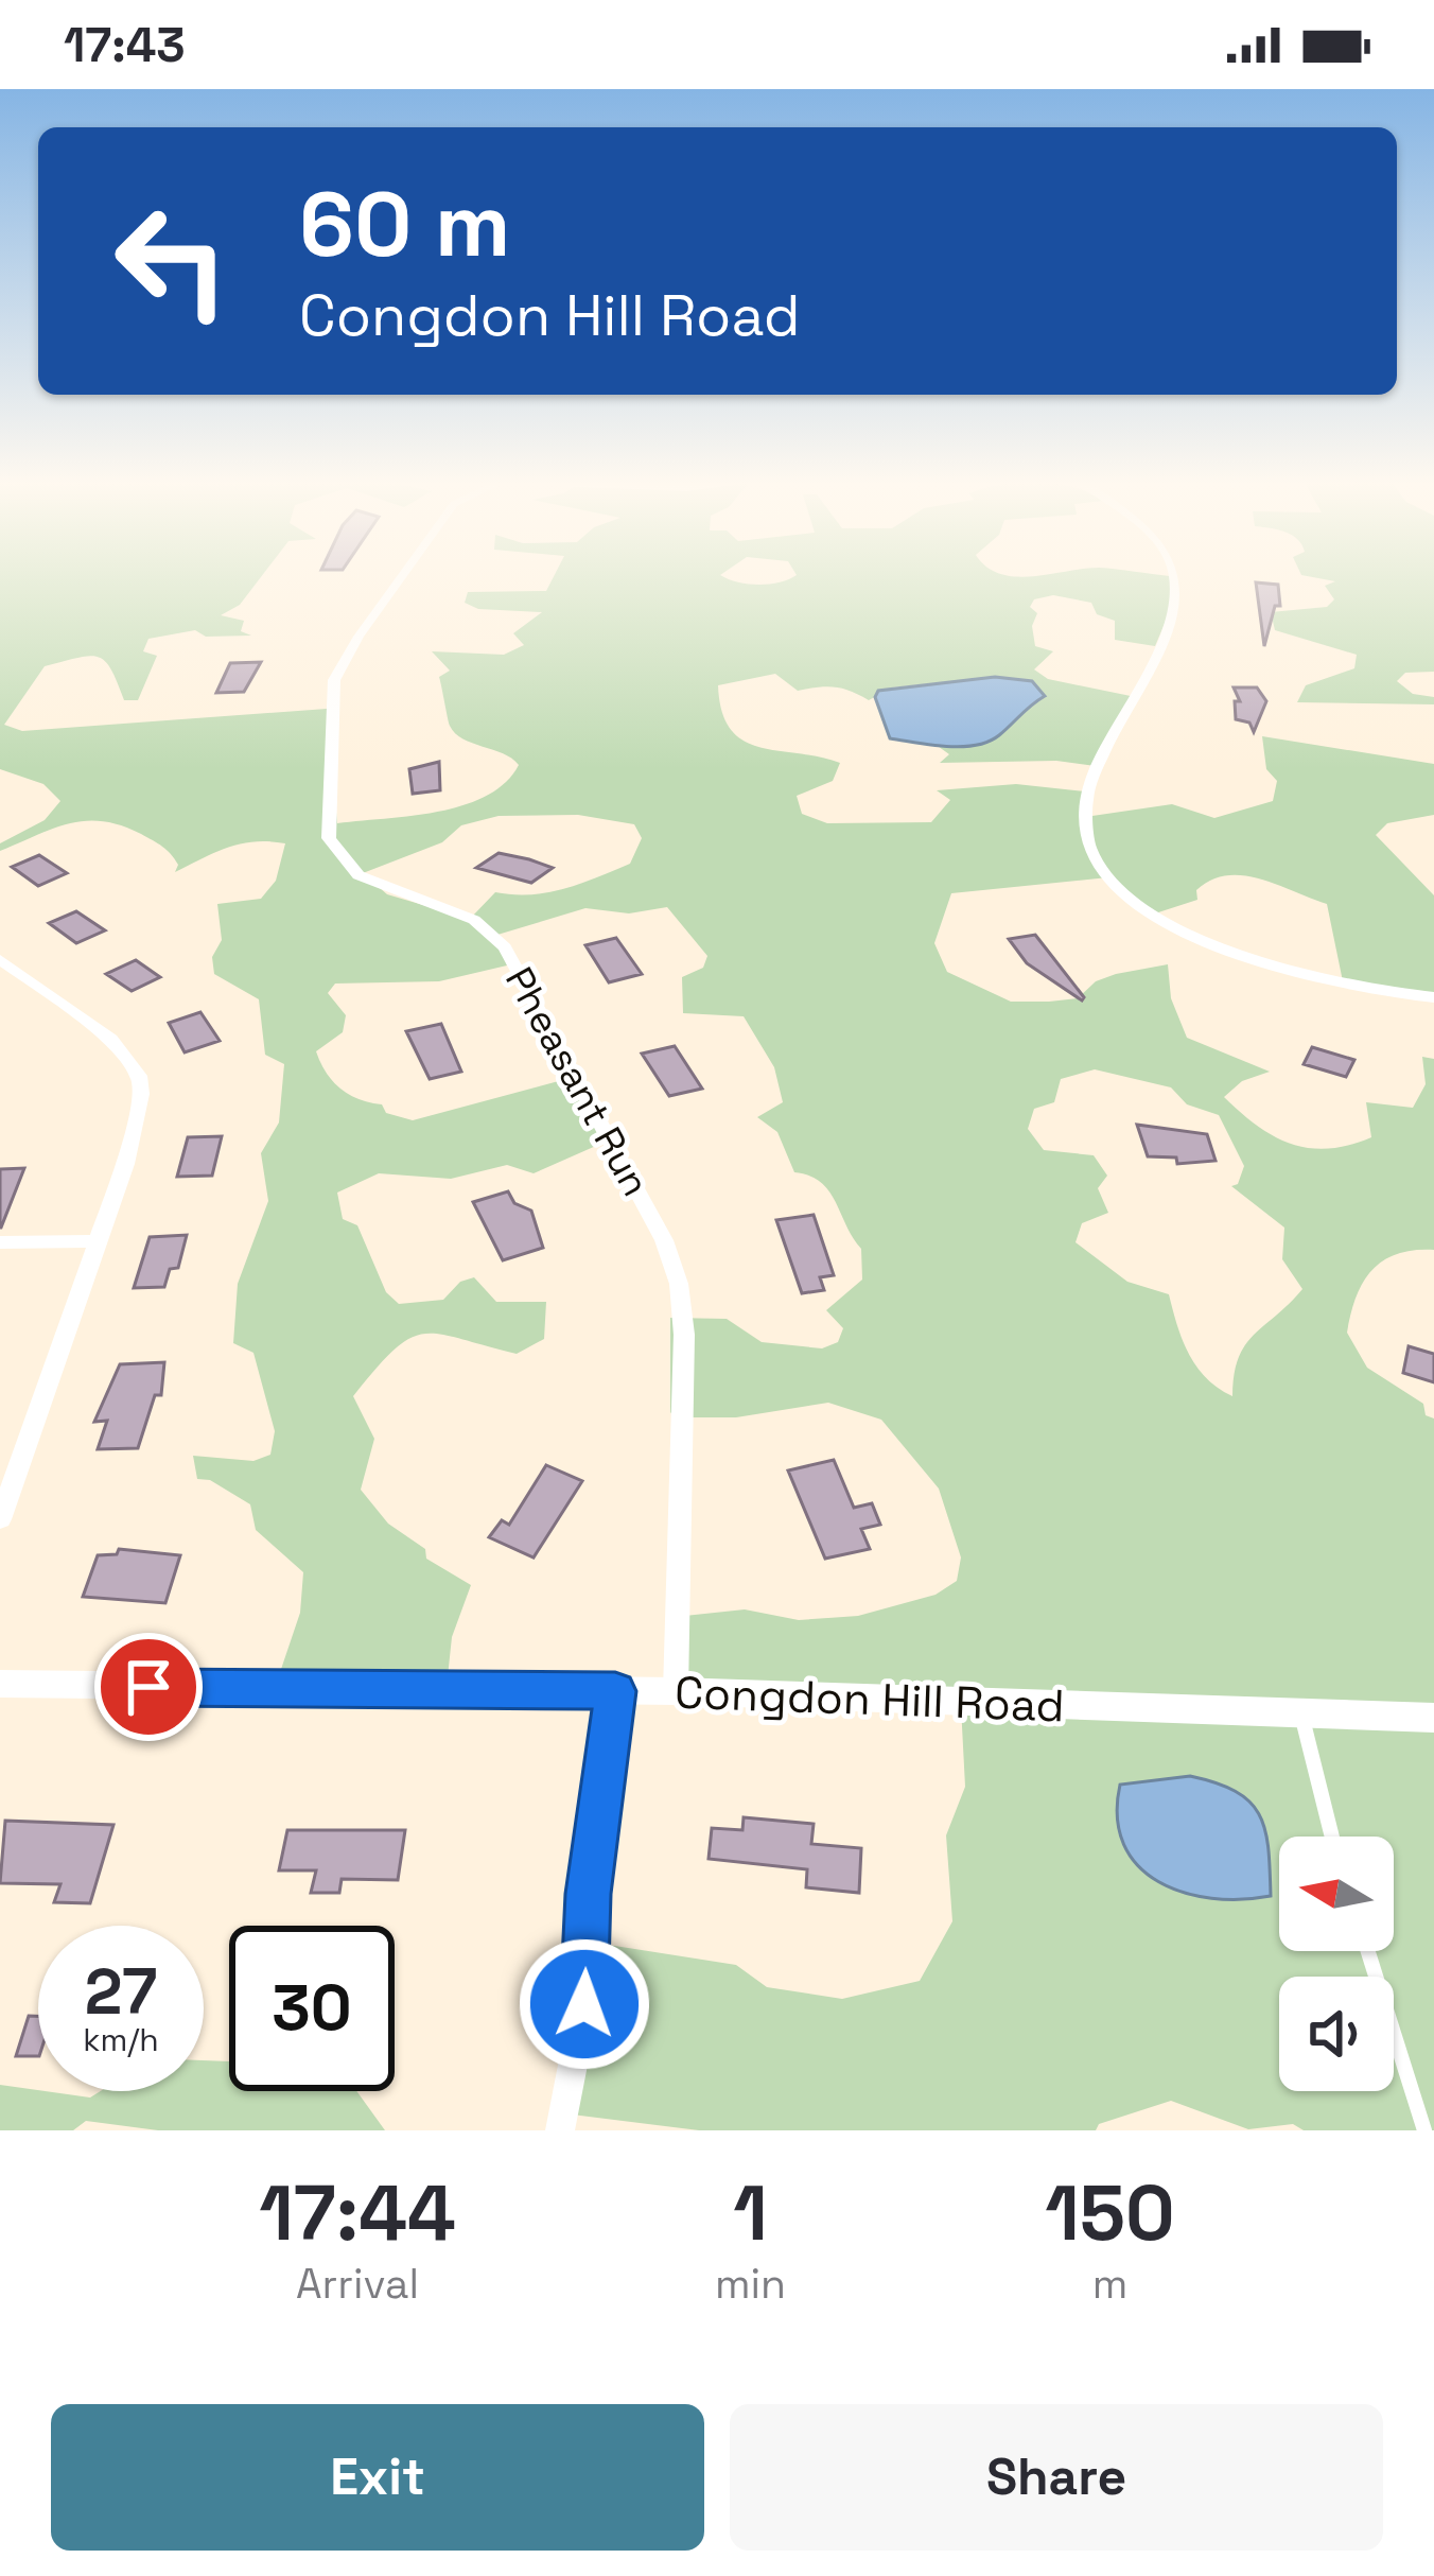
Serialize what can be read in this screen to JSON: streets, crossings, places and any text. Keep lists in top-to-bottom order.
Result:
{
  "streets": {
    "street": ["Pheasant Run", "Congdon Hill Road"]
  },
  "crossings": [
    ["Pheasant Run", "Congdon Hill Road"]
  ],
  "north": "left",
  "page": {
    "status": "17:43",
    "turn": ["60 m", "Congdon Hill Road"],
    "speed": "27 km/h",
    "limit": "30",
    "eta": [
      "17:44",
      "Arrival",
      "1",
      "min",
      "150",
      "m"
    ],
    "buttons": ["Exit", "Share"]
  }
}
